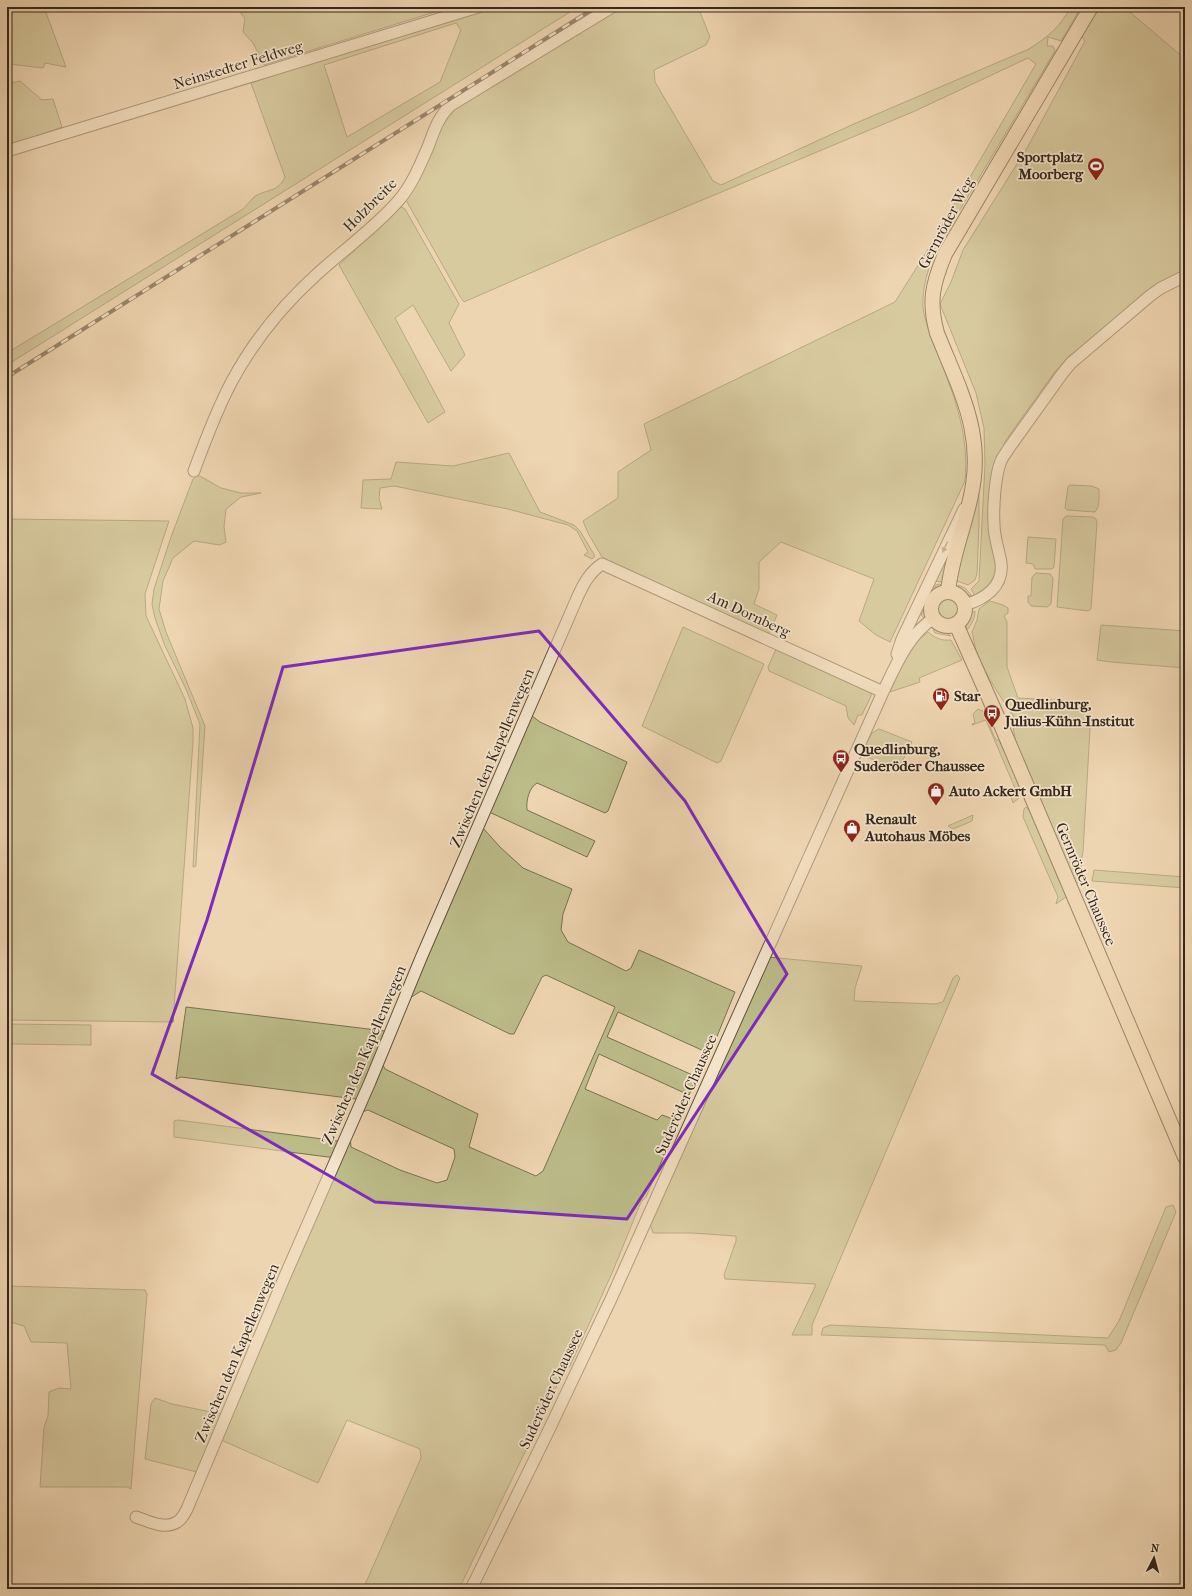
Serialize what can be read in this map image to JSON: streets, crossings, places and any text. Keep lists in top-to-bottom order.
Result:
{
  "streets": {
    "main road": ["Gernröder Weg", "Gernröder Chaussee"],
    "street": [
      "Neinstedter Feldweg",
      "Holzbreite",
      "Am Dornberg",
      "Zwischen den Kapellenwegen",
      "Suderöder Chaussee"
    ]
  },
  "crossings": [
    ["Gernröder Weg", "Gernröder Chaussee"],
    ["Gernröder Weg", "Suderöder Chaussee"],
    ["Am Dornberg", "Zwischen den Kapellenwegen"],
    ["Am Dornberg", "Suderöder Chaussee"],
    ["Gernröder Chaussee", "Suderöder Chaussee"]
  ],
  "places": {
    "sports": ["Sportplatz Moorberg"],
    "fuel station": ["Star"],
    "bus stop": ["Quedlinburg, Julius-Kühn-Institut", "Quedlinburg, Suderöder Chaussee"],
    "shop": ["Auto Ackert GmbH", "Renault Autohaus Möbes"]
  },
  "north": "top"
}
